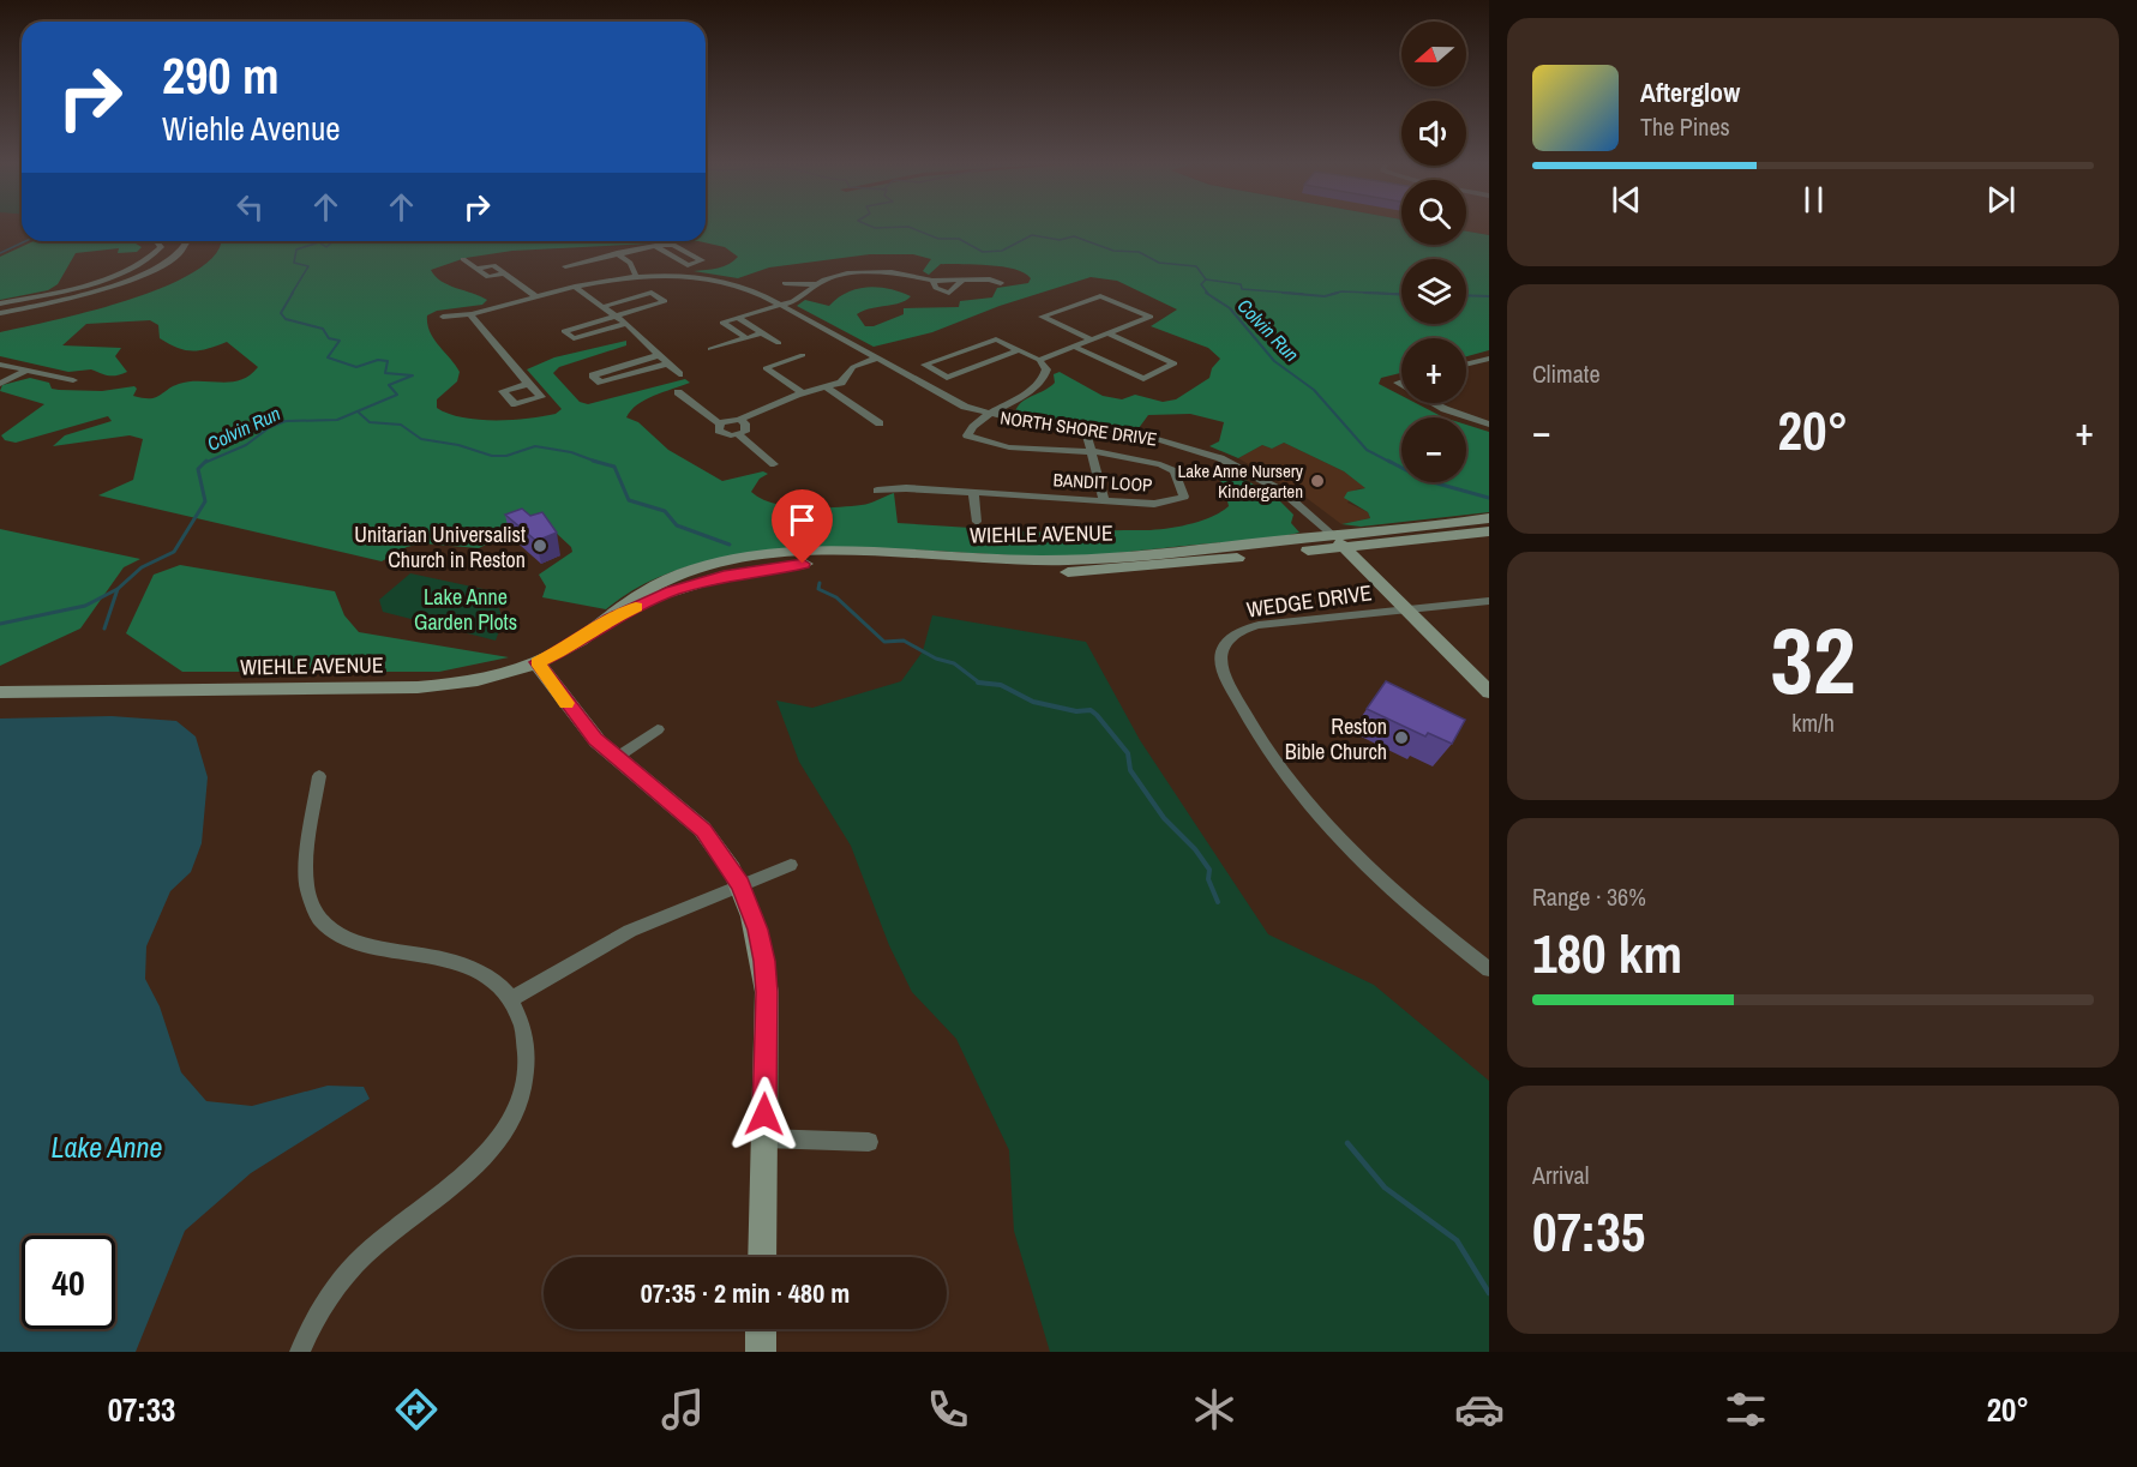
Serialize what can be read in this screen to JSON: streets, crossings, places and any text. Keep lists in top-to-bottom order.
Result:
{
  "streets": {
    "main road": ["NORTH SHORE DRIVE", "WIEHLE AVENUE"],
    "street": ["BANDIT LOOP", "WEDGE DRIVE"]
  },
  "crossings": [
    ["NORTH SHORE DRIVE", "BANDIT LOOP"],
    ["NORTH SHORE DRIVE", "WIEHLE AVENUE"],
    ["NORTH SHORE DRIVE", "WEDGE DRIVE"]
  ],
  "water": ["Colvin Run", "Lake Anne"],
  "parks": ["Lake Anne Garden Plots"],
  "places": ["Lake Anne Nursery Kindergarten", "Unitarian Universalist Church in Reston", "Reston Bible Church"],
  "north": "left",
  "page": {
    "map_buttons": ["+", "−"],
    "turn": ["290 m", "Wiehle Avenue"],
    "song": ["Afterglow", "The Pines"],
    "tile": [
      "Climate",
      ["32", "km/h"],
      ["Range · 36%", "180 km"],
      ["Arrival", "07:35"]
    ],
    "heat": ["−", "20°", "+"],
    "limit": "40",
    "trip": "07:35 · 2 min · 480 m",
    "tabs": ["07:33", "20°"]
  }
}
